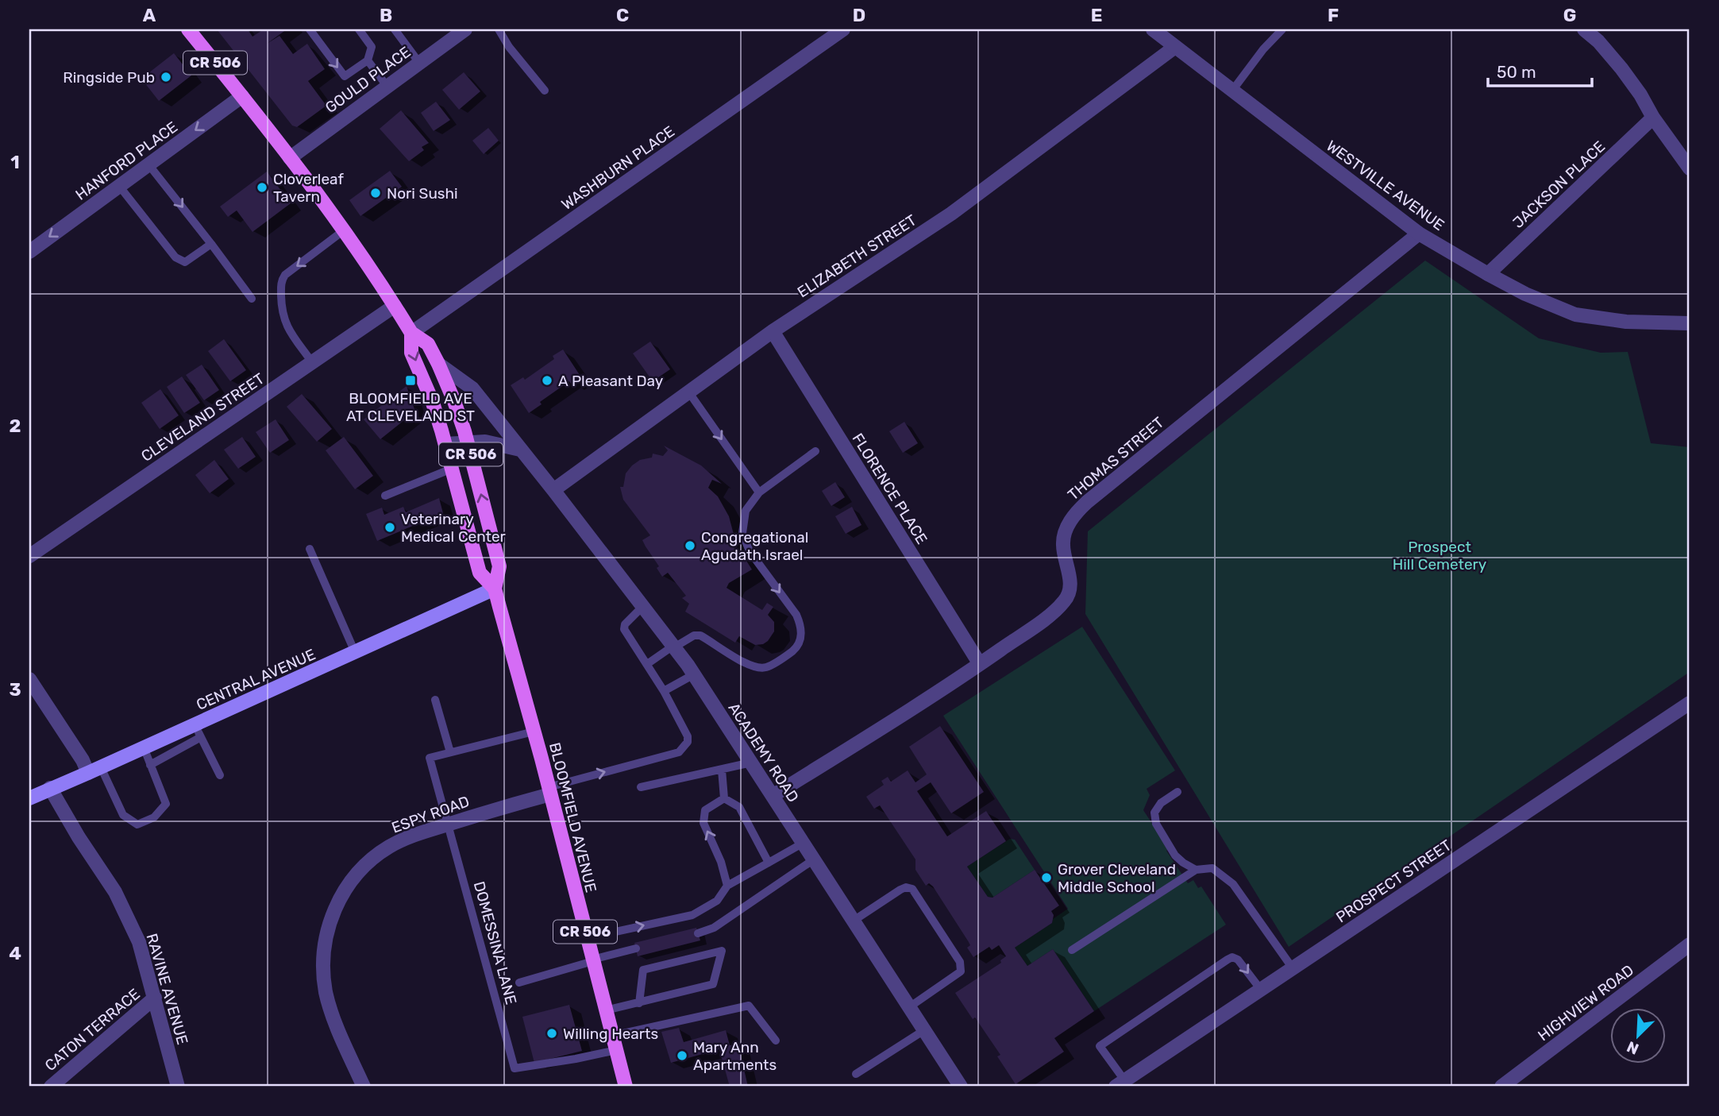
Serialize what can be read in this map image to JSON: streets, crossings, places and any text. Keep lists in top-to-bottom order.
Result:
{
  "streets": {
    "main road": ["CR 506", "CENTRAL AVENUE", "BLOOMFIELD AVENUE"],
    "street": [
      "GOULD PLACE",
      "HANFORD PLACE",
      "WASHBURN PLACE",
      "JACKSON PLACE",
      "WESTVILLE AVENUE",
      "ELIZABETH STREET",
      "CLEVELAND STREET",
      "THOMAS STREET",
      "FLORENCE PLACE",
      "ACADEMY ROAD",
      "ESPY ROAD",
      "PROSPECT STREET",
      "RAVINE AVENUE",
      "HIGHVIEW ROAD",
      "CATON TERRACE"
    ],
    "lane": ["DOMESSINA LANE"]
  },
  "crossings": [
    ["GOULD PLACE", "BLOOMFIELD AVENUE"],
    ["HANFORD PLACE", "BLOOMFIELD AVENUE"],
    ["WASHBURN PLACE", "BLOOMFIELD AVENUE"],
    ["JACKSON PLACE", "WESTVILLE AVENUE"],
    ["WESTVILLE AVENUE", "ELIZABETH STREET"],
    ["WESTVILLE AVENUE", "THOMAS STREET"],
    ["ELIZABETH STREET", "FLORENCE PLACE"],
    ["ELIZABETH STREET", "ACADEMY ROAD"],
    ["CLEVELAND STREET", "BLOOMFIELD AVENUE"],
    ["THOMAS STREET", "FLORENCE PLACE"],
    ["THOMAS STREET", "ACADEMY ROAD"],
    ["CENTRAL AVENUE", "BLOOMFIELD AVENUE"],
    ["CENTRAL AVENUE", "RAVINE AVENUE"],
    ["ACADEMY ROAD", "BLOOMFIELD AVENUE"],
    ["ESPY ROAD", "BLOOMFIELD AVENUE"],
    ["ESPY ROAD", "DOMESSINA LANE"],
    ["BLOOMFIELD AVENUE", "DOMESSINA LANE"],
    ["RAVINE AVENUE", "CATON TERRACE"]
  ],
  "one_way": ["HANFORD PLACE"],
  "parks": ["Prospect Hill Cemetery"],
  "places": {
    "other": [
      "Ringside Pub",
      "Cloverleaf Tavern",
      "Nori Sushi",
      "A Pleasant Day",
      "Veterinary Medical Center",
      "Congregational Agudath Israel",
      "Grover Cleveland Middle School",
      "Willing Hearts",
      "Mary Ann Apartments"
    ],
    "transit": ["BLOOMFIELD AVE AT CLEVELAND ST"]
  },
  "scale_bar": "50 m",
  "north": "bottom left",
  "grid": {
    "columns": [
      "A",
      "B",
      "C",
      "D",
      "E",
      "F",
      "G"
    ],
    "rows": [
      "1",
      "2",
      "3",
      "4"
    ]
  }
}
